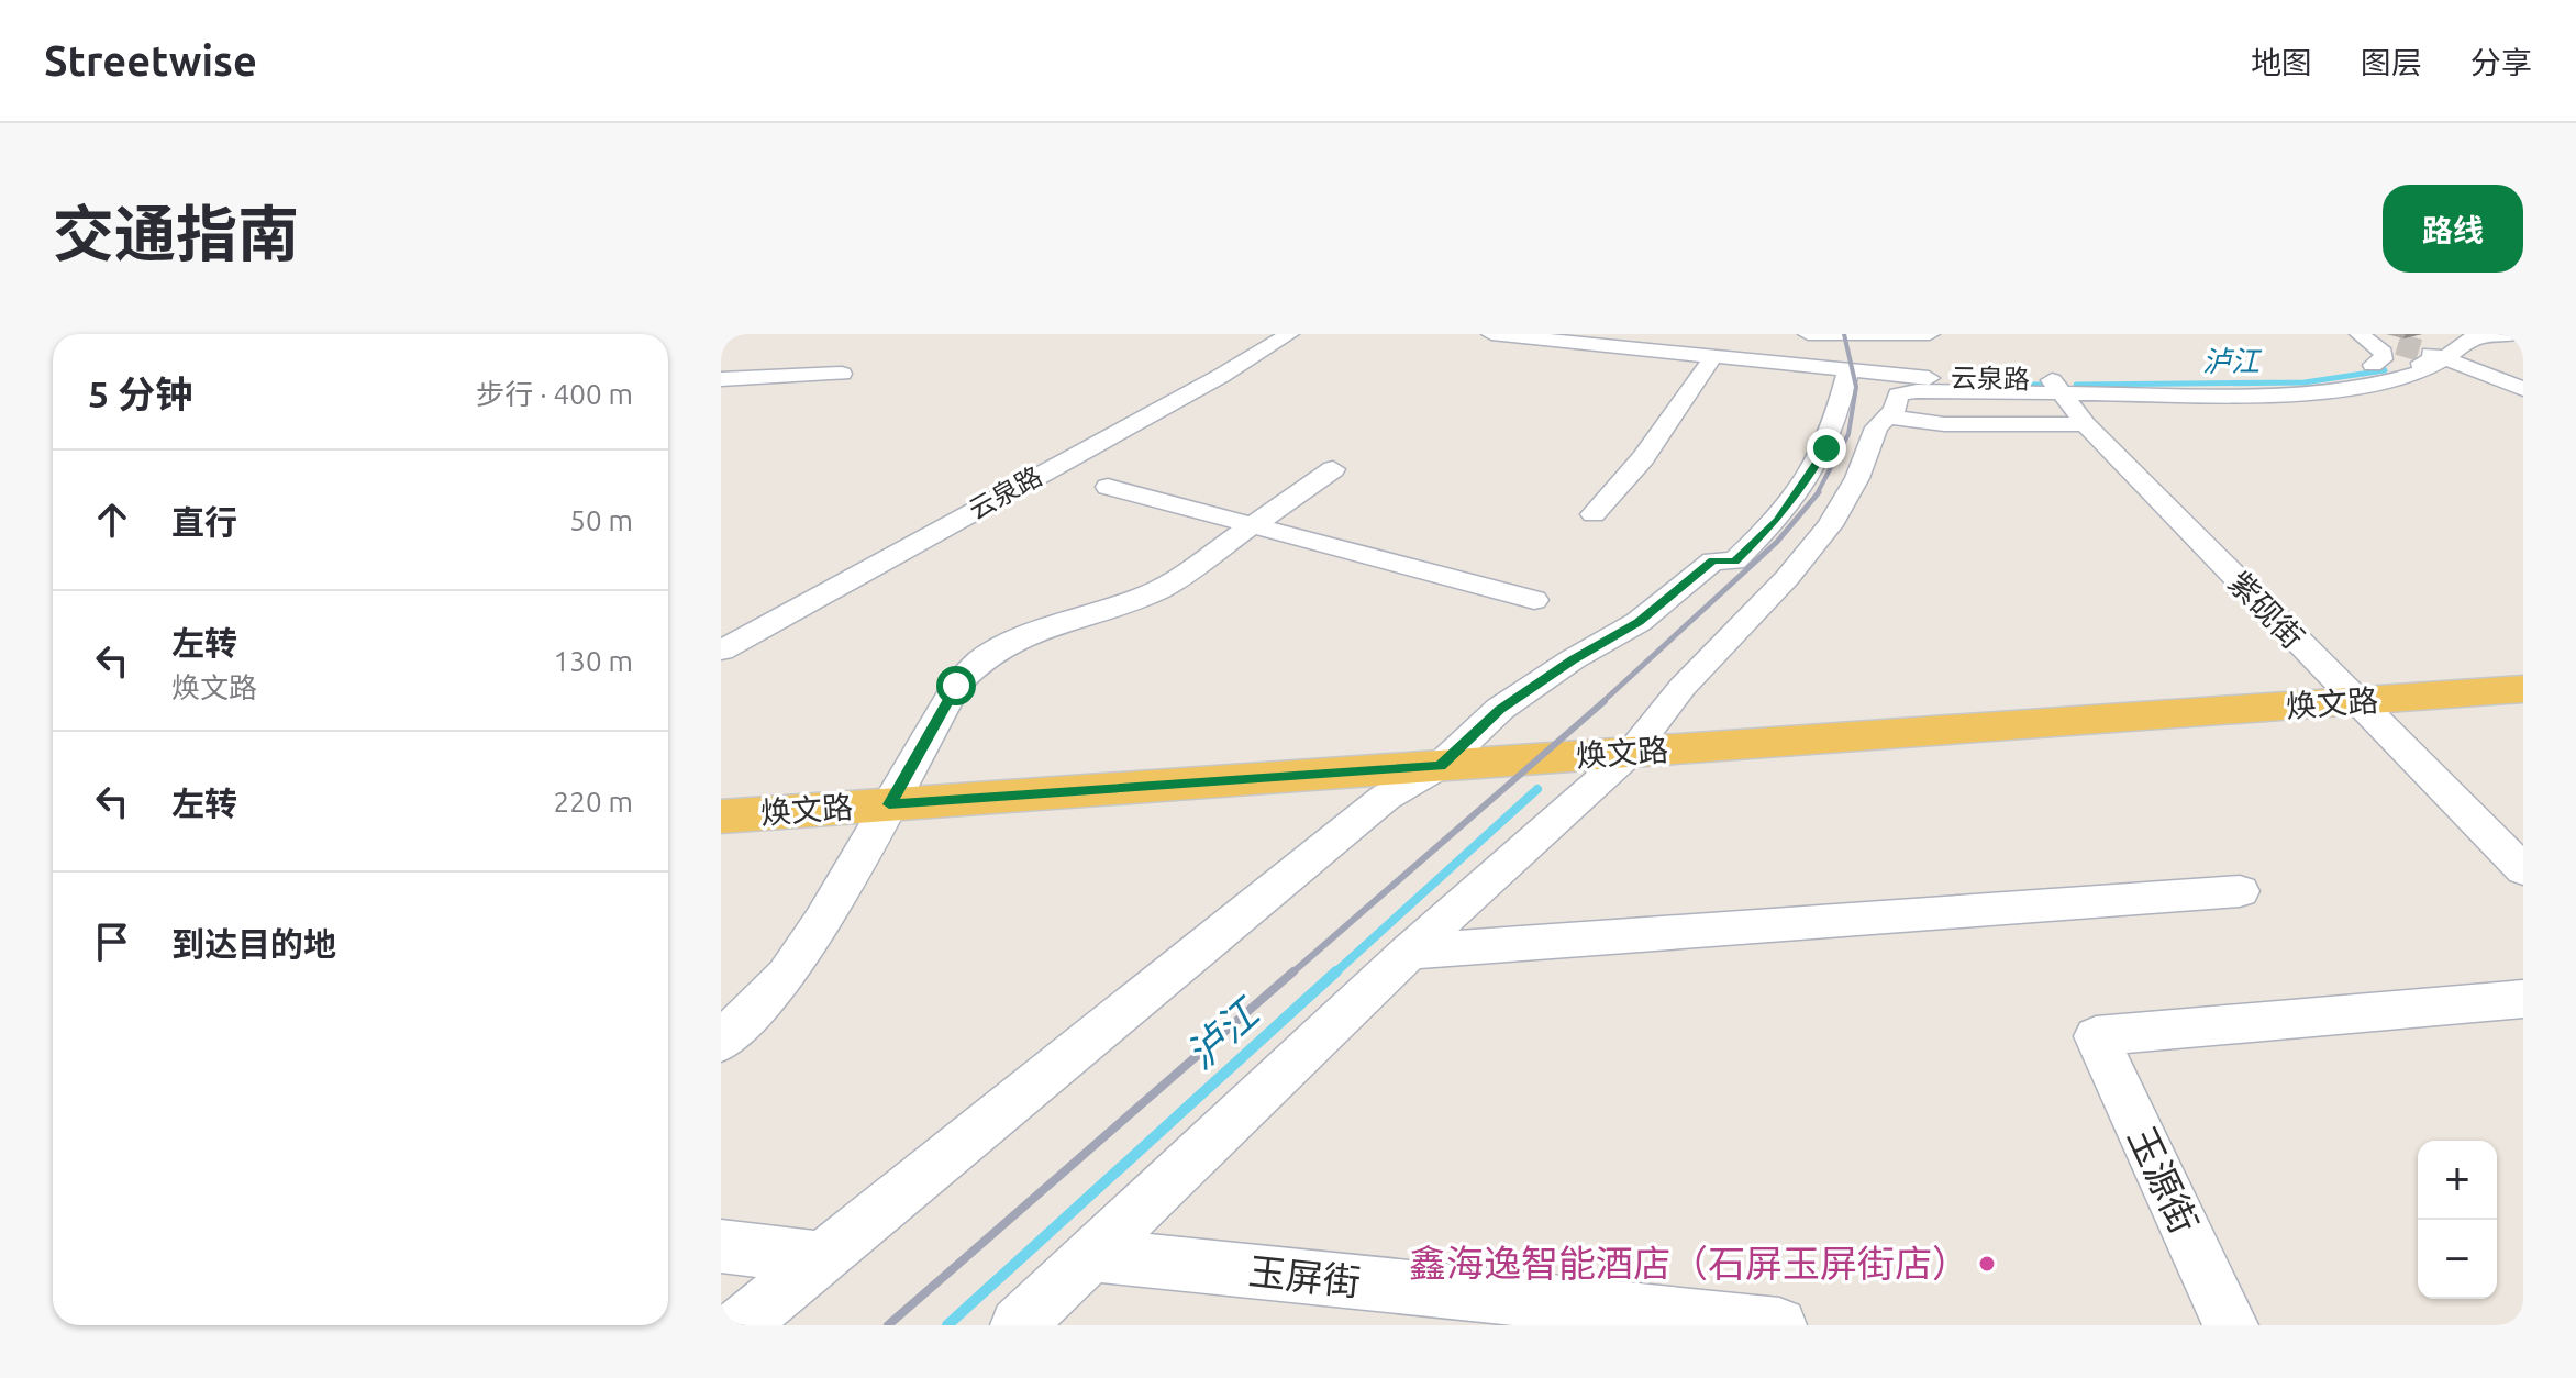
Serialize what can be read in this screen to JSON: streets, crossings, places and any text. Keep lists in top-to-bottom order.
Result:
{
  "streets": {
    "main road": ["焕文路"],
    "street": [
      "云泉路",
      "紫砚街",
      "玉源街",
      "玉屏街"
    ]
  },
  "crossings": [
    ["云泉路", "紫砚街"],
    ["紫砚街", "焕文路"]
  ],
  "water": ["泸江"],
  "places": ["鑫海逸智能酒店（石屏玉屏街店）"],
  "page": {
    "header": "Streetwise",
    "nav": ["地图", "图层", "分享"],
    "title": "交通指南",
    "buttons": "路线",
    "heading": ["5 分钟", "步行 · 400 m"],
    "list": [
      ["直行", "50 m"],
      ["左转", "焕文路", "130 m"],
      ["左转", "220 m"],
      "到达目的地"
    ],
    "map_buttons": ["+", "−"]
  }
}
